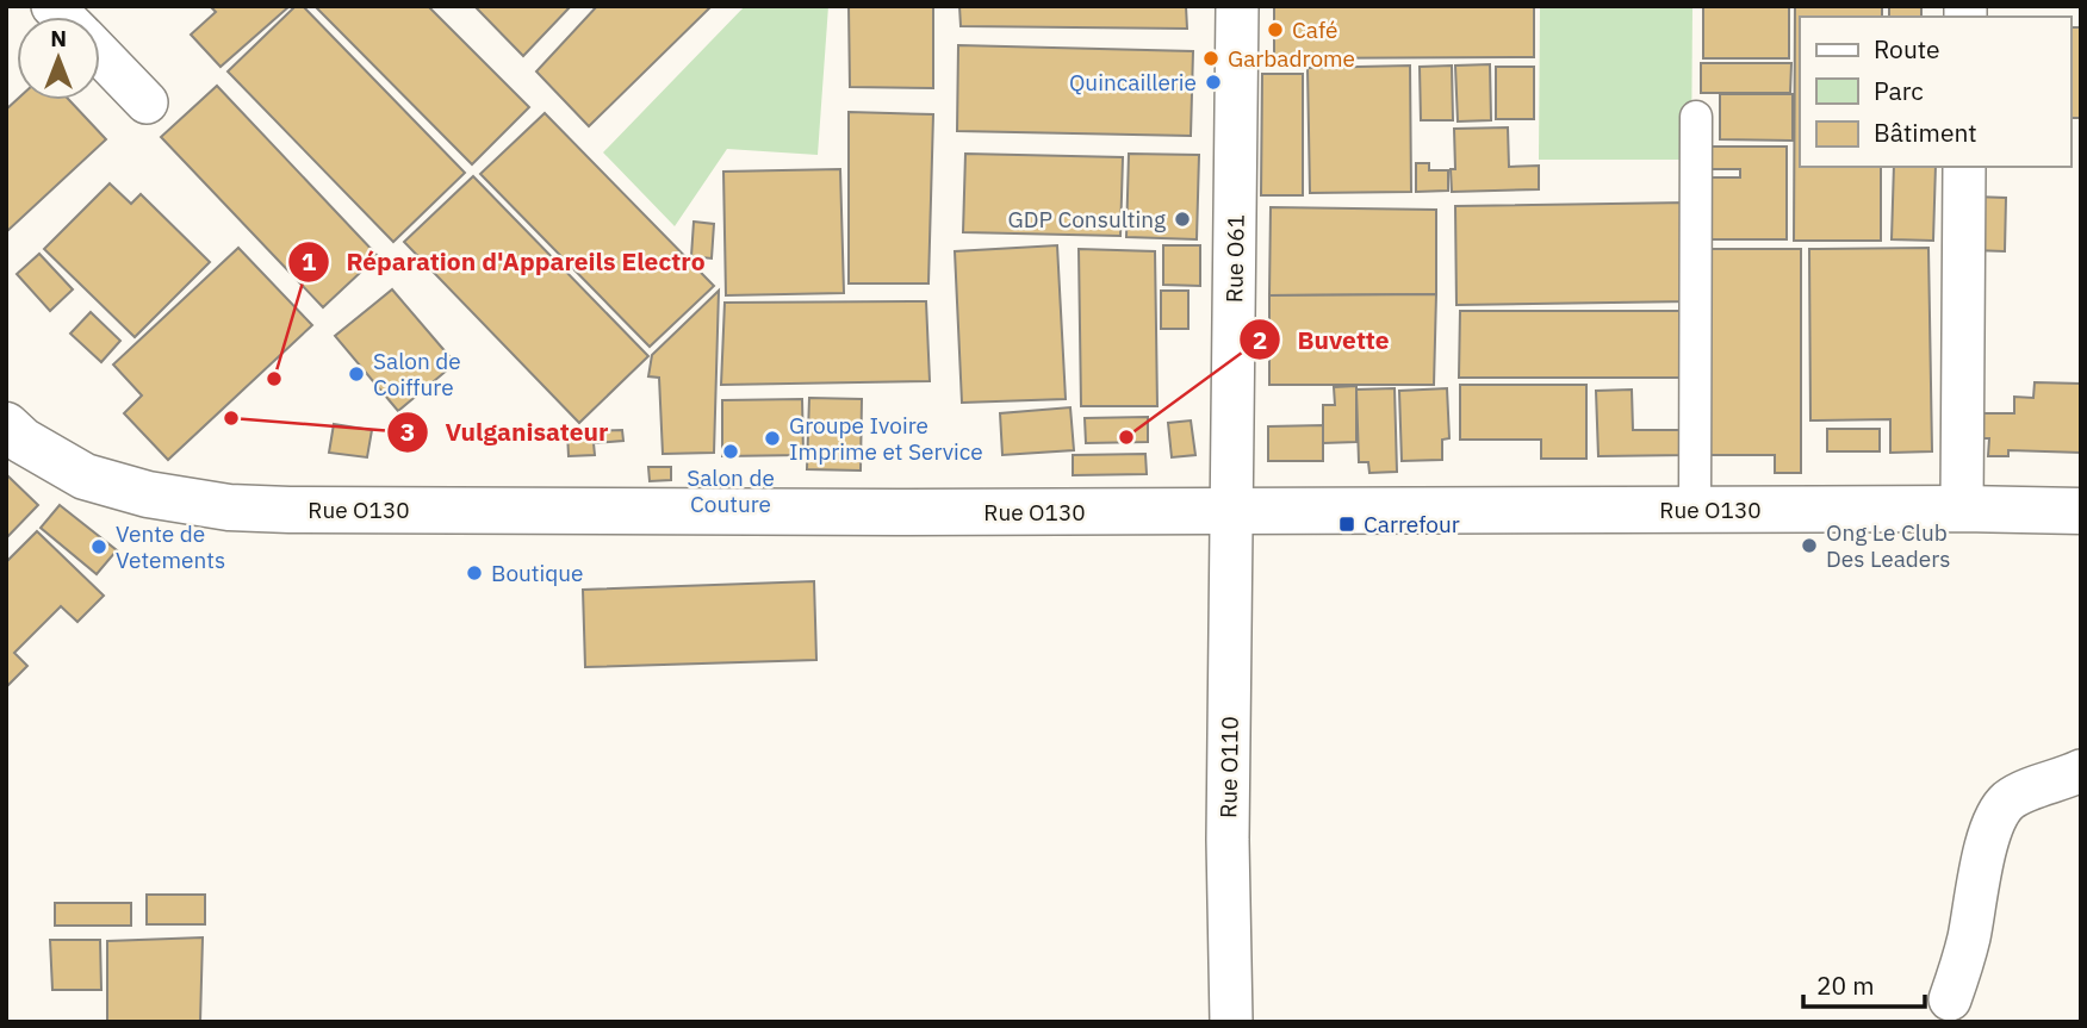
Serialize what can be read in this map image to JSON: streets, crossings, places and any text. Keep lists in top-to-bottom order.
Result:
{
  "streets": {
    "street": ["Rue O61", "Rue O130", "Rue O110"]
  },
  "crossings": [
    ["Rue O61", "Rue O130"],
    ["Rue O61", "Rue O110"],
    ["Rue O130", "Rue O110"]
  ],
  "places": {
    "other": [
      "Café",
      "Garbadrome",
      "Quincaillerie",
      "GDP Consulting",
      "Salon de Coiffure",
      "Réparation d'Appareils Electro",
      "Vulganisateur",
      "Buvette",
      "Groupe Ivoire Imprime et Service",
      "Salon de Couture",
      "Ong Le Club Des Leaders",
      "Vente de Vetements",
      "Boutique"
    ],
    "transit": ["Carrefour"]
  },
  "legend": ["Route", "Parc", "Bâtiment"],
  "scale_bar": "20 m",
  "north": "top"
}
